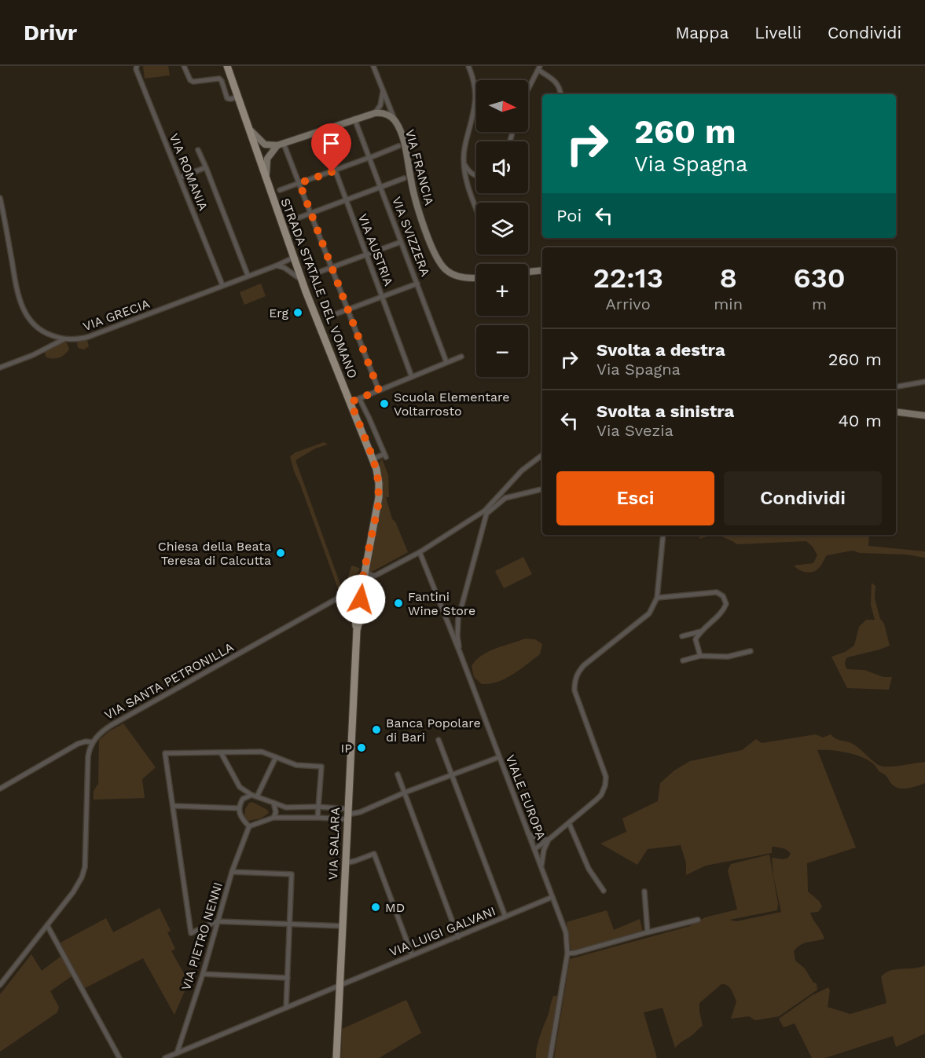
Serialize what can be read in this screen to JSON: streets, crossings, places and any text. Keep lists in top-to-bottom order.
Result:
{
  "streets": {
    "main road": ["VIA FRANCIA", "STRADA STATALE DEL VOMANO", "VIA SALARA"],
    "street": [
      "VIA ROMANIA",
      "VIA SVIZZERA",
      "VIA AUSTRIA",
      "VIA GRECIA",
      "VIA SANTA PETRONILLA",
      "VIALE EUROPA",
      "VIA LUIGI GALVANI",
      "VIA PIETRO NENNI"
    ]
  },
  "crossings": [
    ["VIA ROMANIA", "VIA GRECIA"],
    ["STRADA STATALE DEL VOMANO", "VIA GRECIA"],
    ["STRADA STATALE DEL VOMANO", "VIA SANTA PETRONILLA"],
    ["STRADA STATALE DEL VOMANO", "VIA SALARA"],
    ["VIA SANTA PETRONILLA", "VIA SALARA"],
    ["VIALE EUROPA", "VIA LUIGI GALVANI"],
    ["VIA SALARA", "VIA LUIGI GALVANI"],
    ["VIA LUIGI GALVANI", "VIA PIETRO NENNI"]
  ],
  "places": [
    "Erg",
    "Scuola Elementare Voltarrosto",
    "Chiesa della Beata Teresa di Calcutta",
    "Fantini Wine Store",
    "Banca Popolare di Bari",
    "IP",
    "MD"
  ],
  "north": "right",
  "page": {
    "header": "Drivr",
    "nav": ["Mappa", "Livelli", "Condividi"],
    "map_buttons": ["+", "−"],
    "turn": ["260 m", "Via Spagna"],
    "then": "Poi",
    "eta": [
      "22:13",
      "Arrivo",
      "8",
      "min",
      "630",
      "m"
    ],
    "list": [
      {
        "name": "Svolta a destra",
        "note": "Via Spagna",
        "value": "260 m"
      },
      {
        "name": "Svolta a sinistra",
        "note": "Via Svezia",
        "value": "40 m"
      }
    ],
    "buttons": ["Esci", "Condividi"]
  }
}
